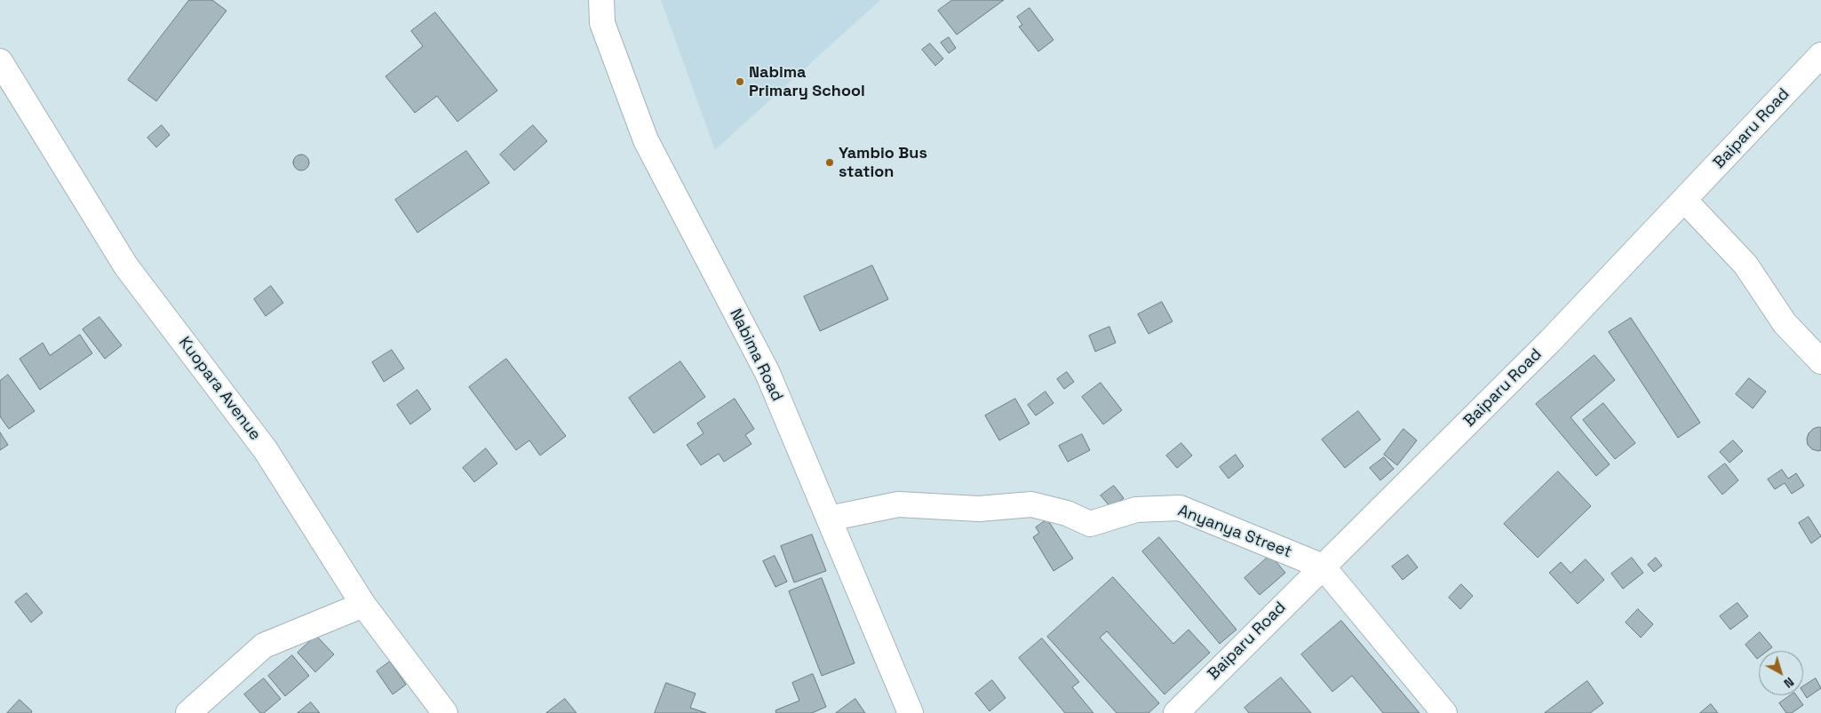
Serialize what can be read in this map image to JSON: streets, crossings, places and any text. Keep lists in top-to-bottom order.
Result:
{
  "streets": {
    "street": [
      "Baiparu Road",
      "Nabima Road",
      "Kuopara Avenue",
      "Anyanya Street"
    ]
  },
  "crossings": [
    ["Baiparu Road", "Anyanya Street"],
    ["Nabima Road", "Anyanya Street"]
  ],
  "places": ["Nabima Primary School", "Yambio Bus station"],
  "north": "bottom right"
}
